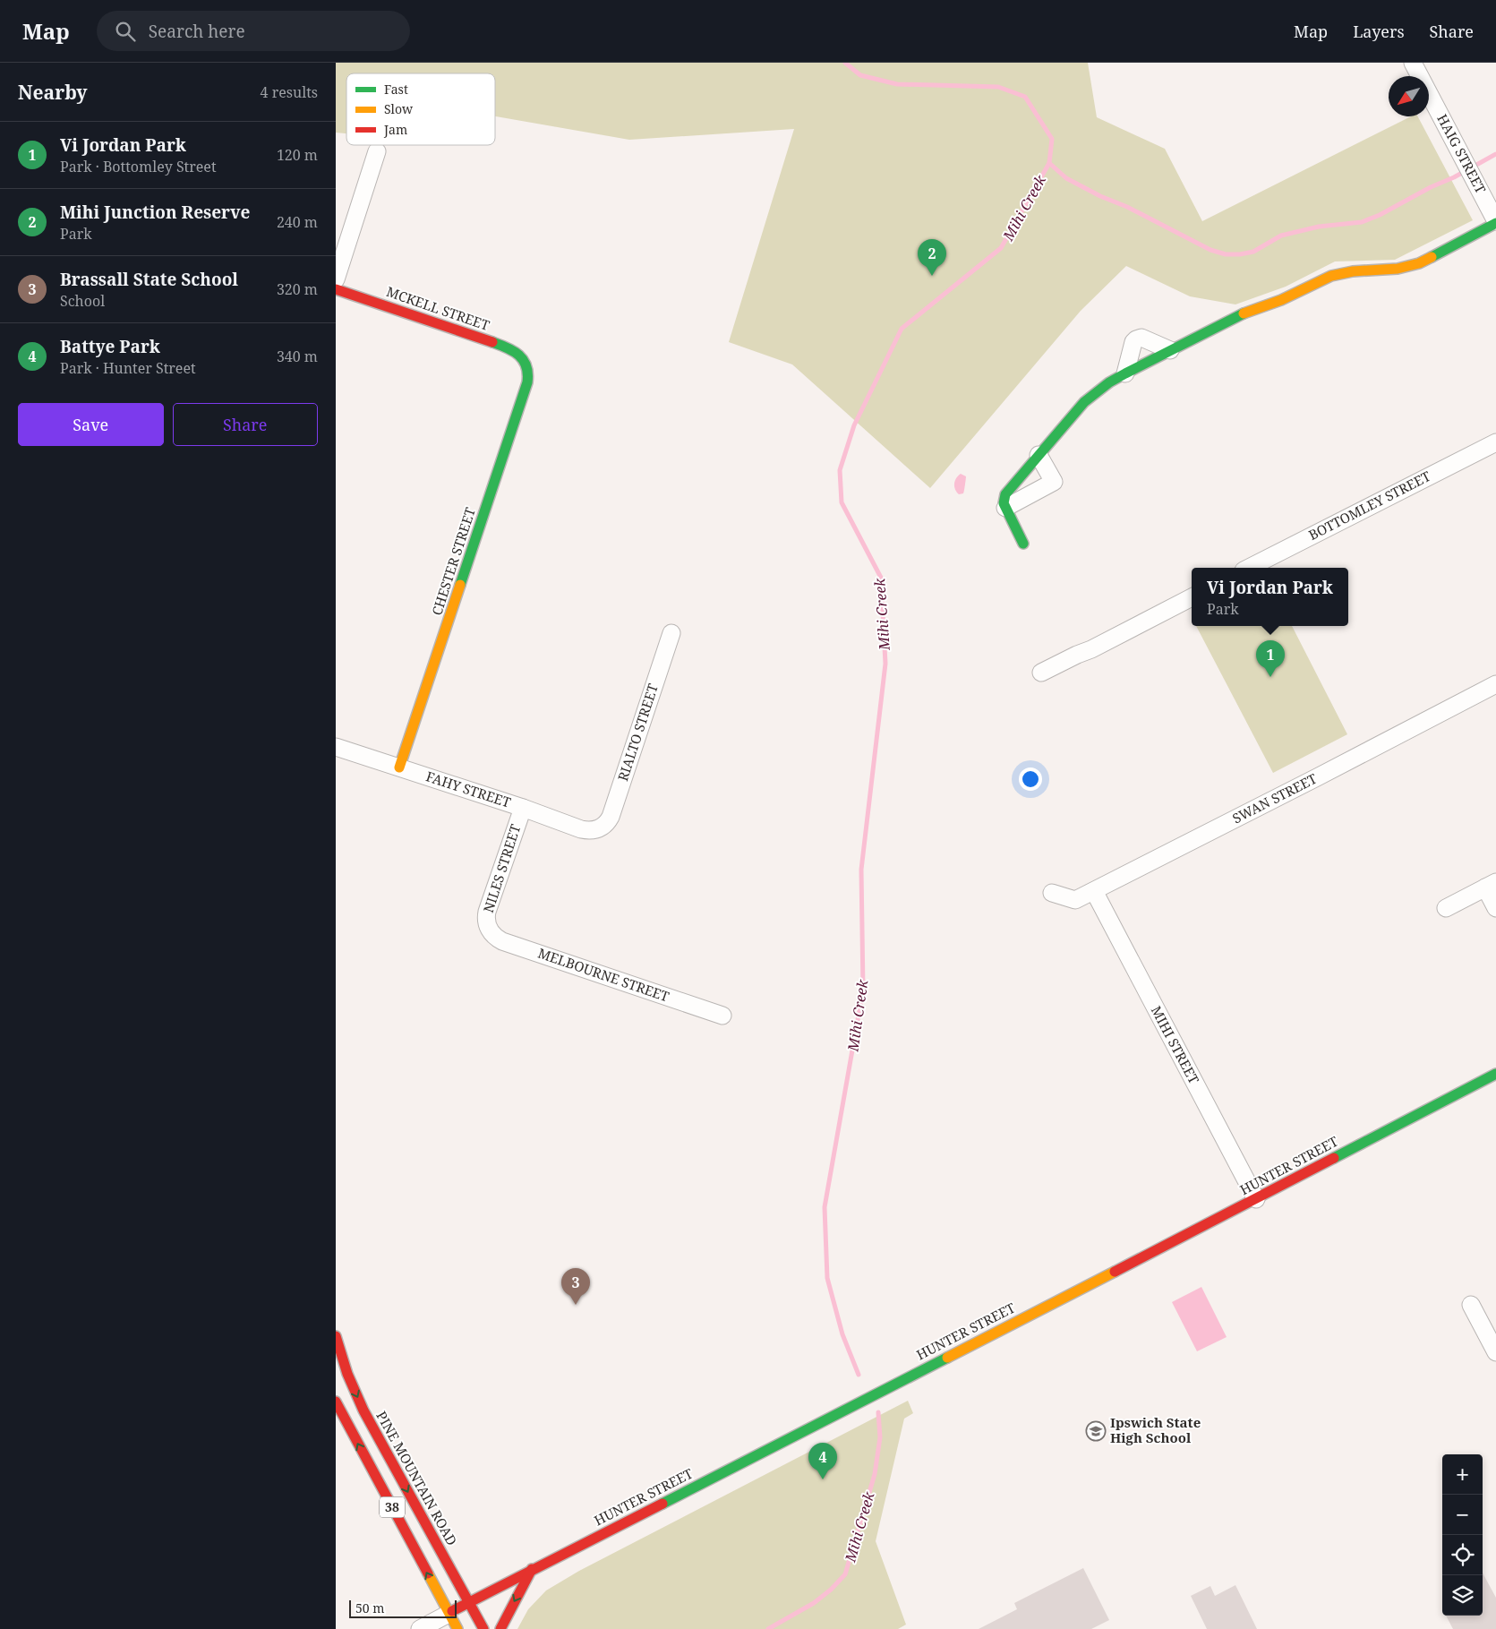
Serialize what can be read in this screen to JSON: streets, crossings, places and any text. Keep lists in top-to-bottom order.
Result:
{
  "streets": {
    "main road": [
      "MCKELL STREET",
      "CHESTER STREET",
      "HUNTER STREET",
      "PINE MOUNTAIN ROAD",
      "38"
    ],
    "street": [
      "HAIG STREET",
      "BOTTOMLEY STREET",
      "RIALTO STREET",
      "FAHY STREET",
      "SWAN STREET",
      "NILES STREET",
      "MELBOURNE STREET",
      "MIHI STREET"
    ]
  },
  "crossings": [
    ["MCKELL STREET", "CHESTER STREET"],
    ["CHESTER STREET", "FAHY STREET"],
    ["RIALTO STREET", "FAHY STREET"],
    ["FAHY STREET", "NILES STREET"],
    ["SWAN STREET", "MIHI STREET"],
    ["NILES STREET", "MELBOURNE STREET"],
    ["MIHI STREET", "HUNTER STREET"],
    ["HUNTER STREET", "PINE MOUNTAIN ROAD"],
    ["HUNTER STREET", "38"]
  ],
  "water": ["Mihi Creek"],
  "places": {
    "school or university": ["Ipswich State High School"]
  },
  "legend": ["Fast", "Slow", "Jam"],
  "scale_bar": "50 m",
  "north": "bottom left",
  "page": {
    "header": "Map",
    "search": "Search here",
    "nav": ["Map", "Layers", "Share"],
    "heading": ["Nearby", "4 results"],
    "list": [
      {
        "mark": "1",
        "name": "Vi Jordan Park",
        "note": "Park · Bottomley Street",
        "value": "120 m"
      },
      {
        "mark": "2",
        "name": "Mihi Junction Reserve",
        "note": "Park",
        "value": "240 m"
      },
      {
        "mark": "3",
        "name": "Brassall State School",
        "note": "School",
        "value": "320 m"
      },
      {
        "mark": "4",
        "name": "Battye Park",
        "note": "Park · Hunter Street",
        "value": "340 m"
      }
    ],
    "pins": [
      "2",
      "1",
      "3",
      "4"
    ],
    "buttons": ["Save", "Share"],
    "popup": ["Vi Jordan Park", "Park"],
    "map_buttons": ["+", "−"],
    "scale": "50 m"
  }
}
